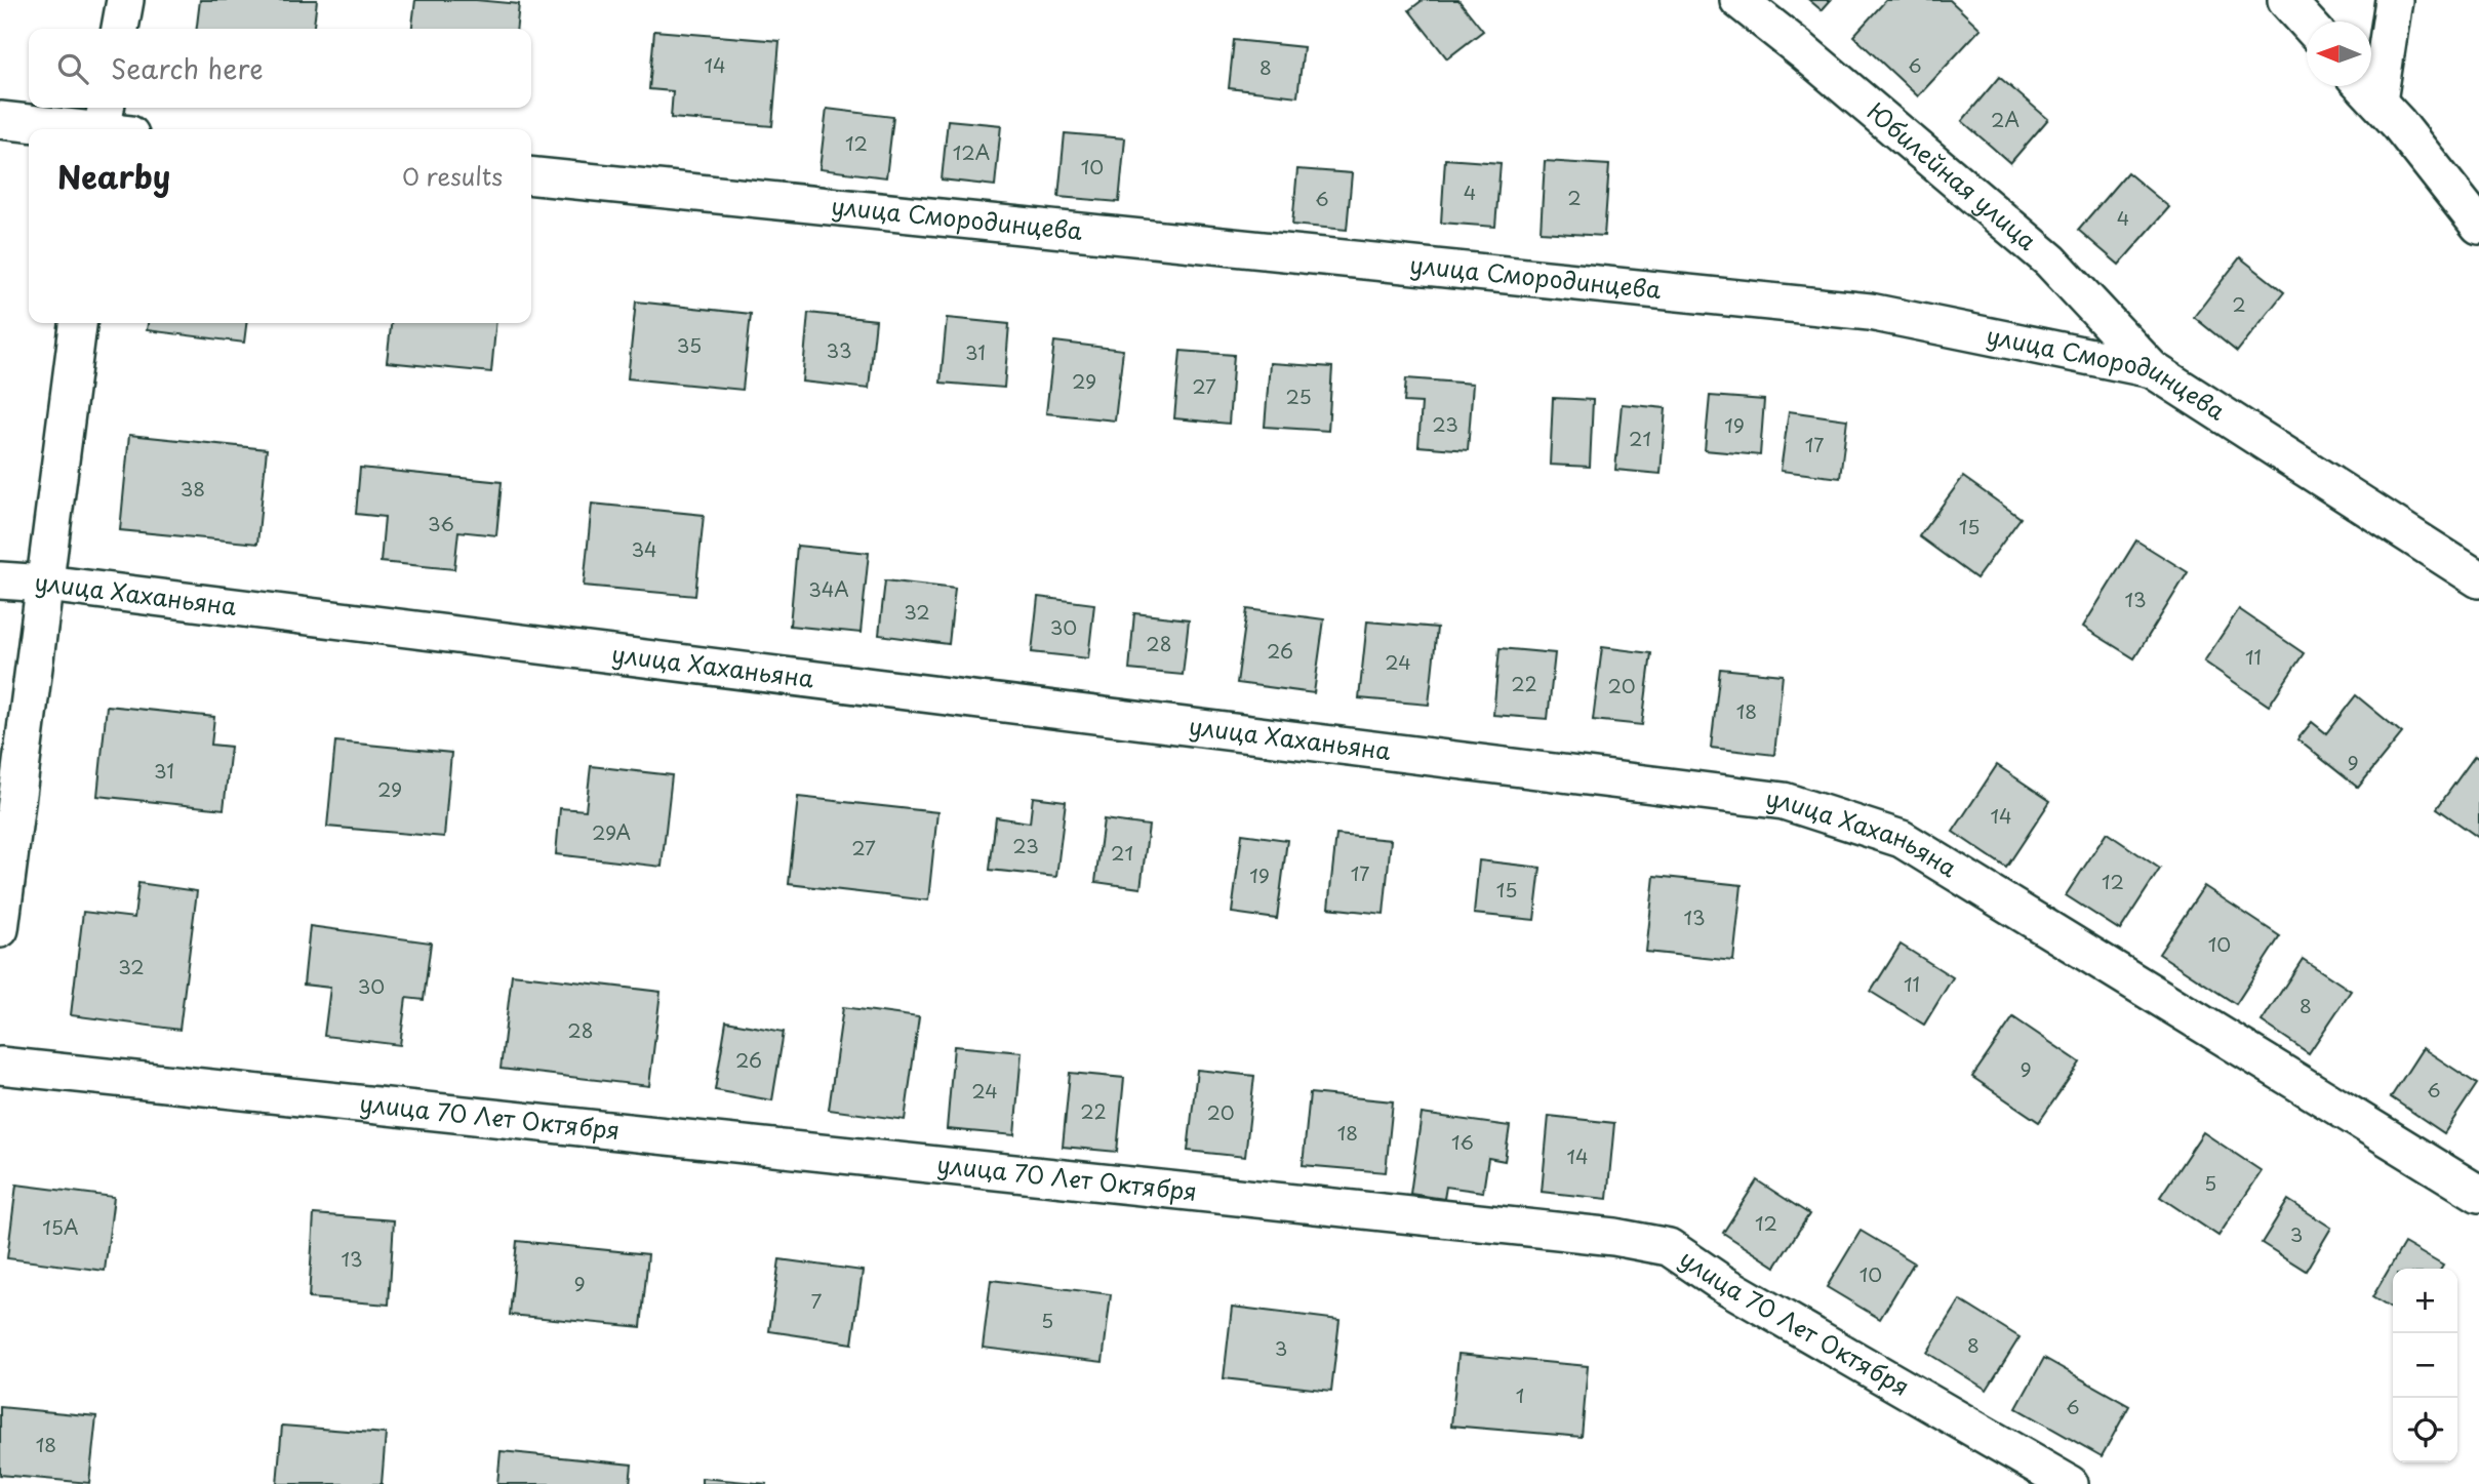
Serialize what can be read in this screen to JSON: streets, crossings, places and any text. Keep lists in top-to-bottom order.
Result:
{
  "streets": {
    "street": [
      "Юбилейная улица",
      "улица Смородинцева",
      "улица Хаханьяна",
      "улица 70 Лет Октября"
    ]
  },
  "crossings": [
    ["Юбилейная улица", "улица Смородинцева"]
  ],
  "house_numbers": [
    "14",
    "6",
    "8",
    "2А",
    "12",
    "12А",
    "10",
    "4",
    "2",
    "6",
    "4",
    "2",
    "35",
    "33",
    "31",
    "29",
    "27",
    "25",
    "23",
    "19",
    "21",
    "17",
    "38",
    "36",
    "15",
    "34",
    "34А",
    "13",
    "32",
    "30",
    "28",
    "26",
    "11",
    "24",
    "22",
    "20",
    "18",
    "9",
    "31",
    "29",
    "14",
    "29А",
    "23",
    "27",
    "21",
    "17",
    "19",
    "12",
    "15",
    "13",
    "10",
    "32",
    "11",
    "30",
    "8",
    "28",
    "26",
    "9",
    "6",
    "24",
    "22",
    "20",
    "18",
    "16",
    "14",
    "5",
    "12",
    "15А",
    "3",
    "13",
    "10",
    "9",
    "7",
    "5",
    "8",
    "3",
    "1",
    "6",
    "18"
  ],
  "north": "left",
  "page": {
    "search": "Search here",
    "heading": ["Nearby", "0 results"],
    "map_buttons": ["+", "−"]
  }
}
